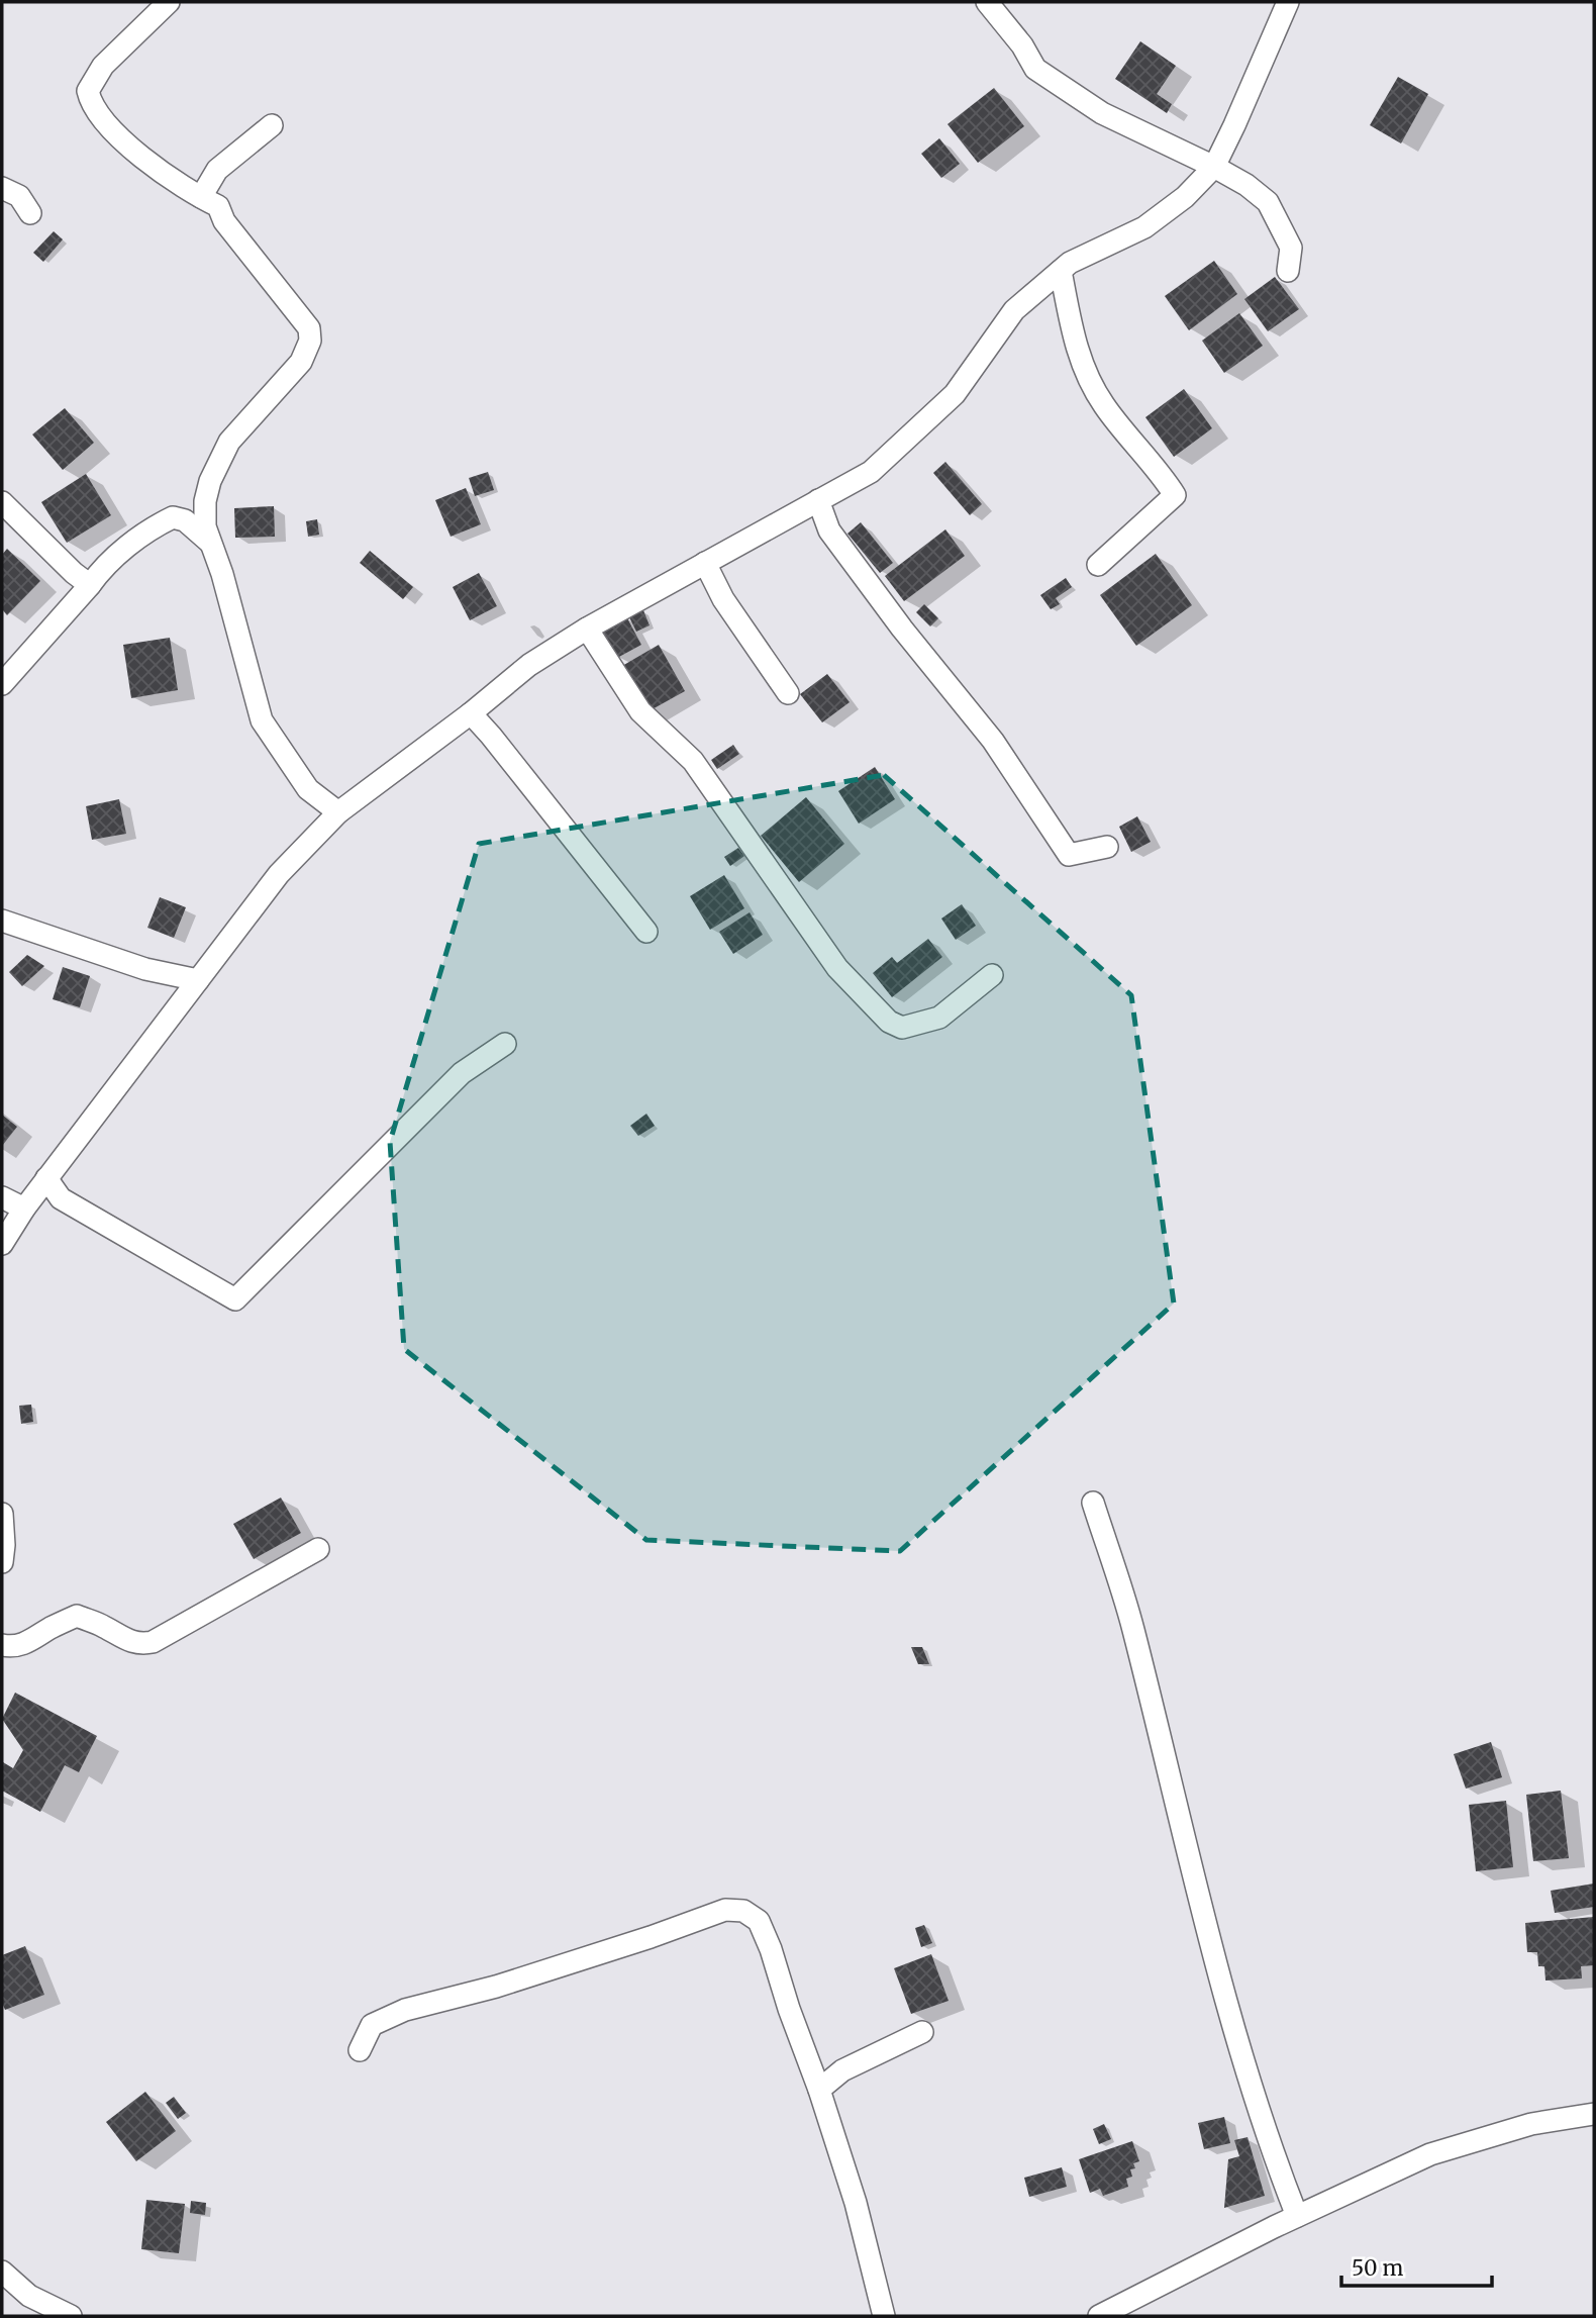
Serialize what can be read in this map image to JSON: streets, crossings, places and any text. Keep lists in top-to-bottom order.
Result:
{
  "scale_bar": "50 m"
}
